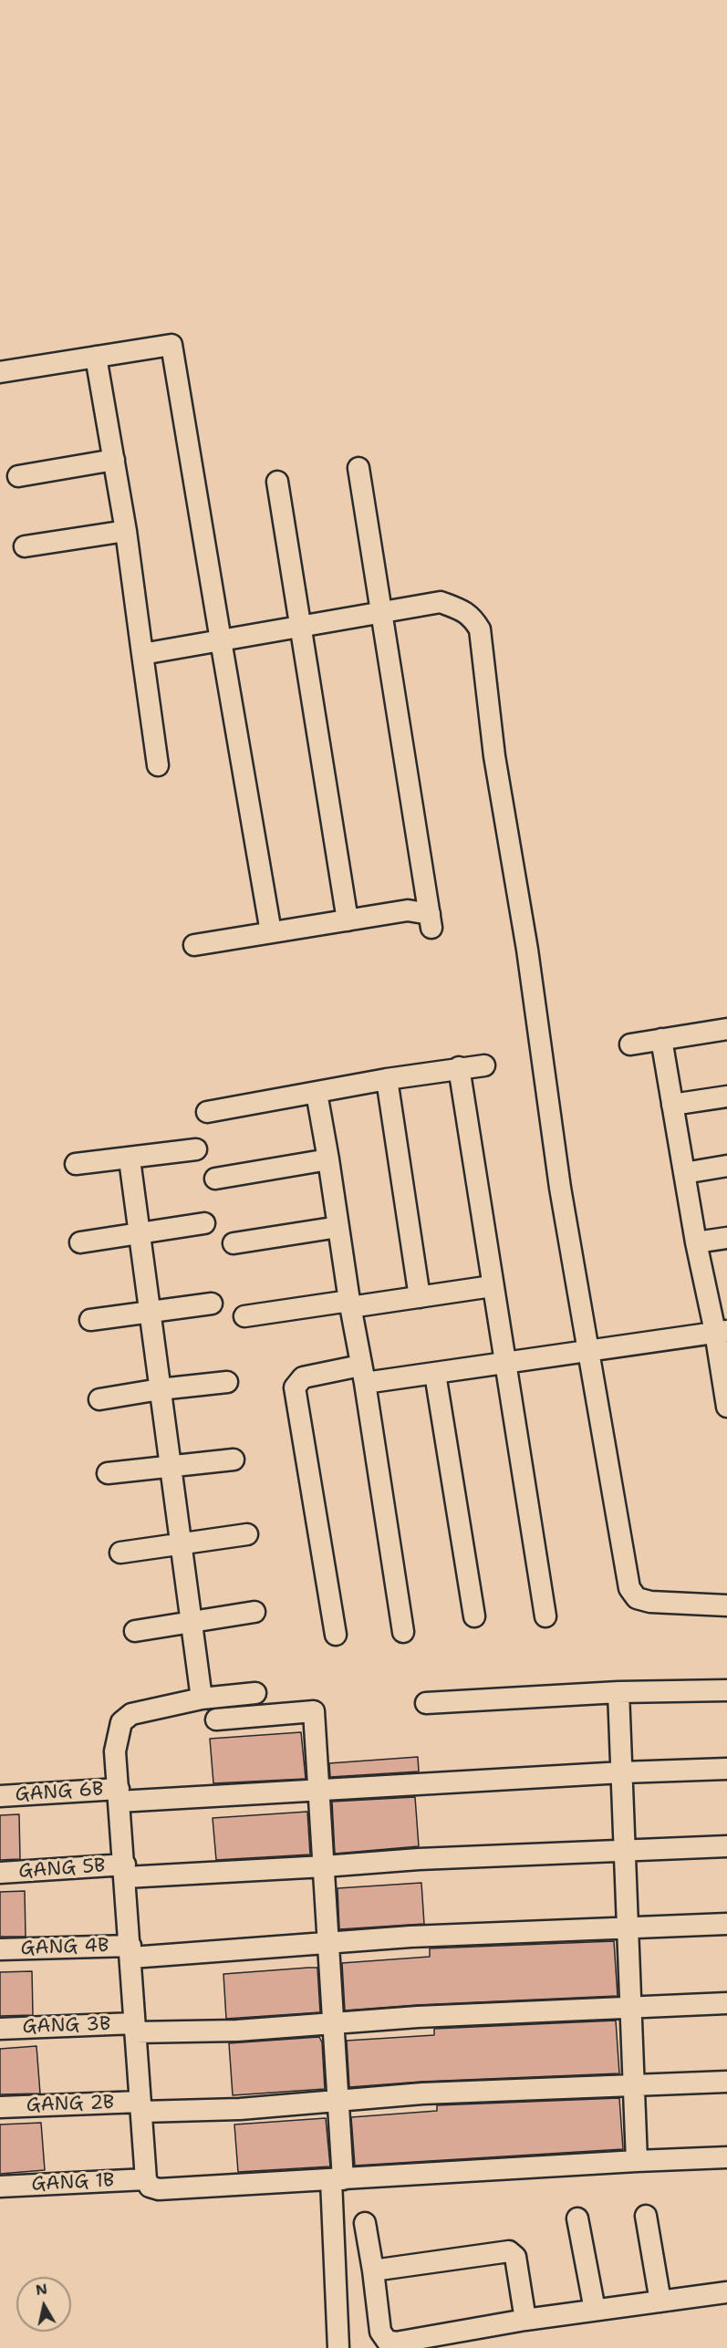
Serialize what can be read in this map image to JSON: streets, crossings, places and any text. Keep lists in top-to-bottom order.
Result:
{
  "streets": {
    "street": [
      "GANG 6B",
      "GANG 5B",
      "GANG 4B",
      "GANG 3B",
      "GANG 2B",
      "GANG 1B"
    ]
  },
  "north": "top"
}
